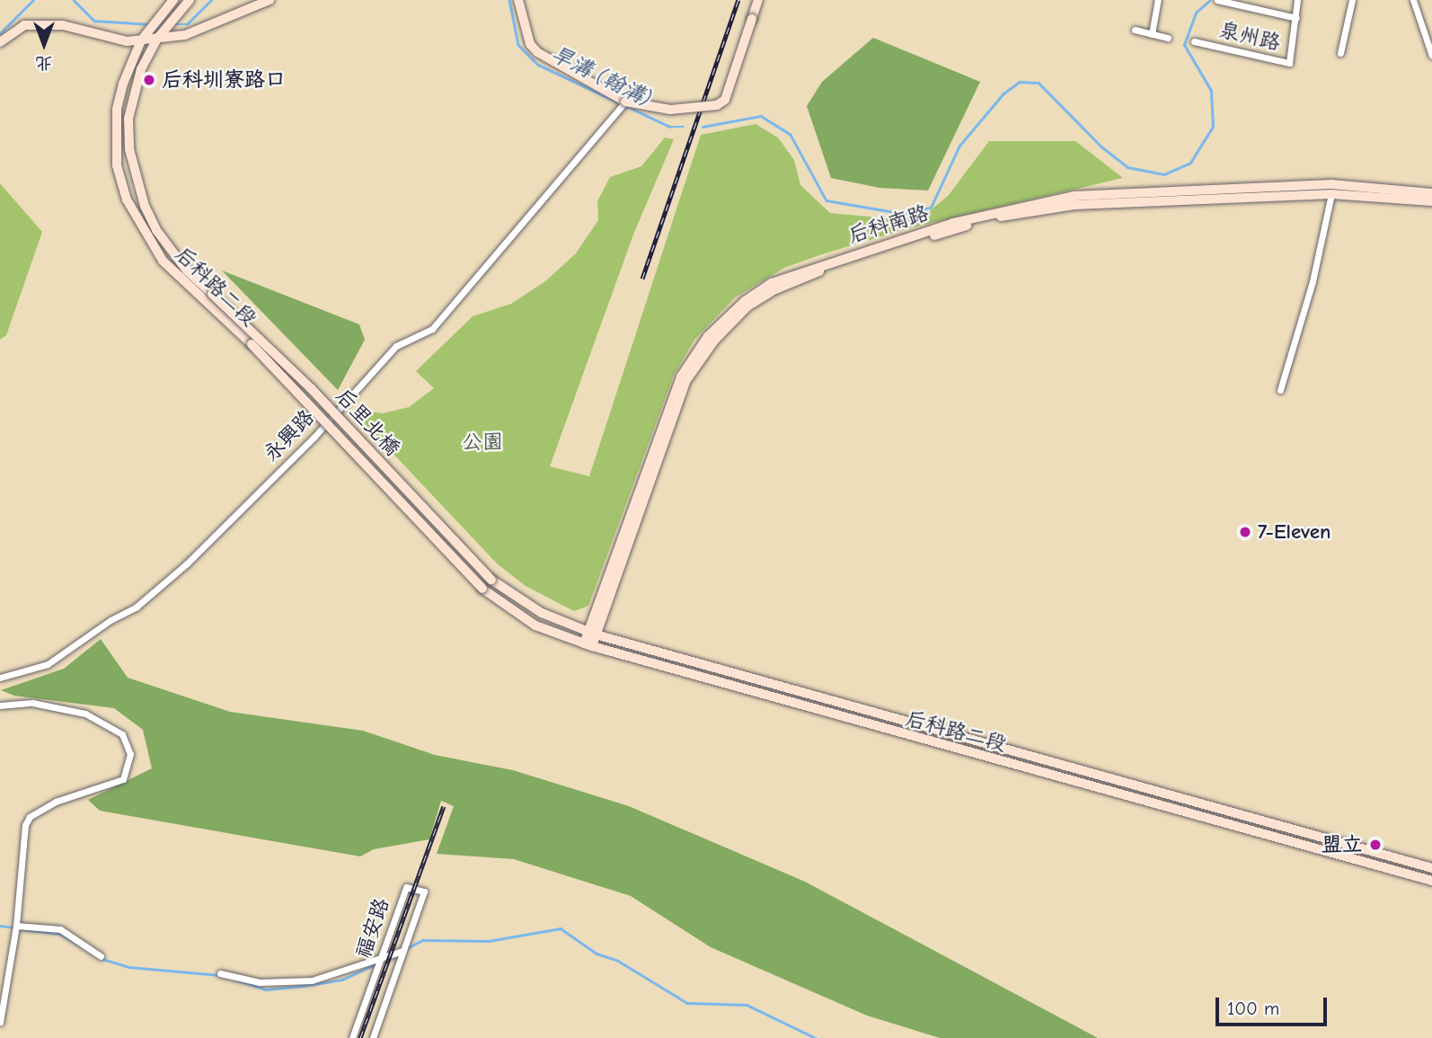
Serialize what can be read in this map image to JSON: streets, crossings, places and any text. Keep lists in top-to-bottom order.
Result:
{
  "streets": {
    "street": [
      "泉州路",
      "后科南路",
      "后科路二段",
      "后里北橋",
      "永興路",
      "福安路"
    ]
  },
  "crossings": [
    ["后科南路", "后科路二段"],
    ["后科路二段", "后里北橋"]
  ],
  "water": ["旱溝 (翰溝)"],
  "parks": ["公園"],
  "places": ["后科圳寮路口", "7-Eleven", "盟立"],
  "scale_bar": "100 m",
  "north": "bottom"
}
